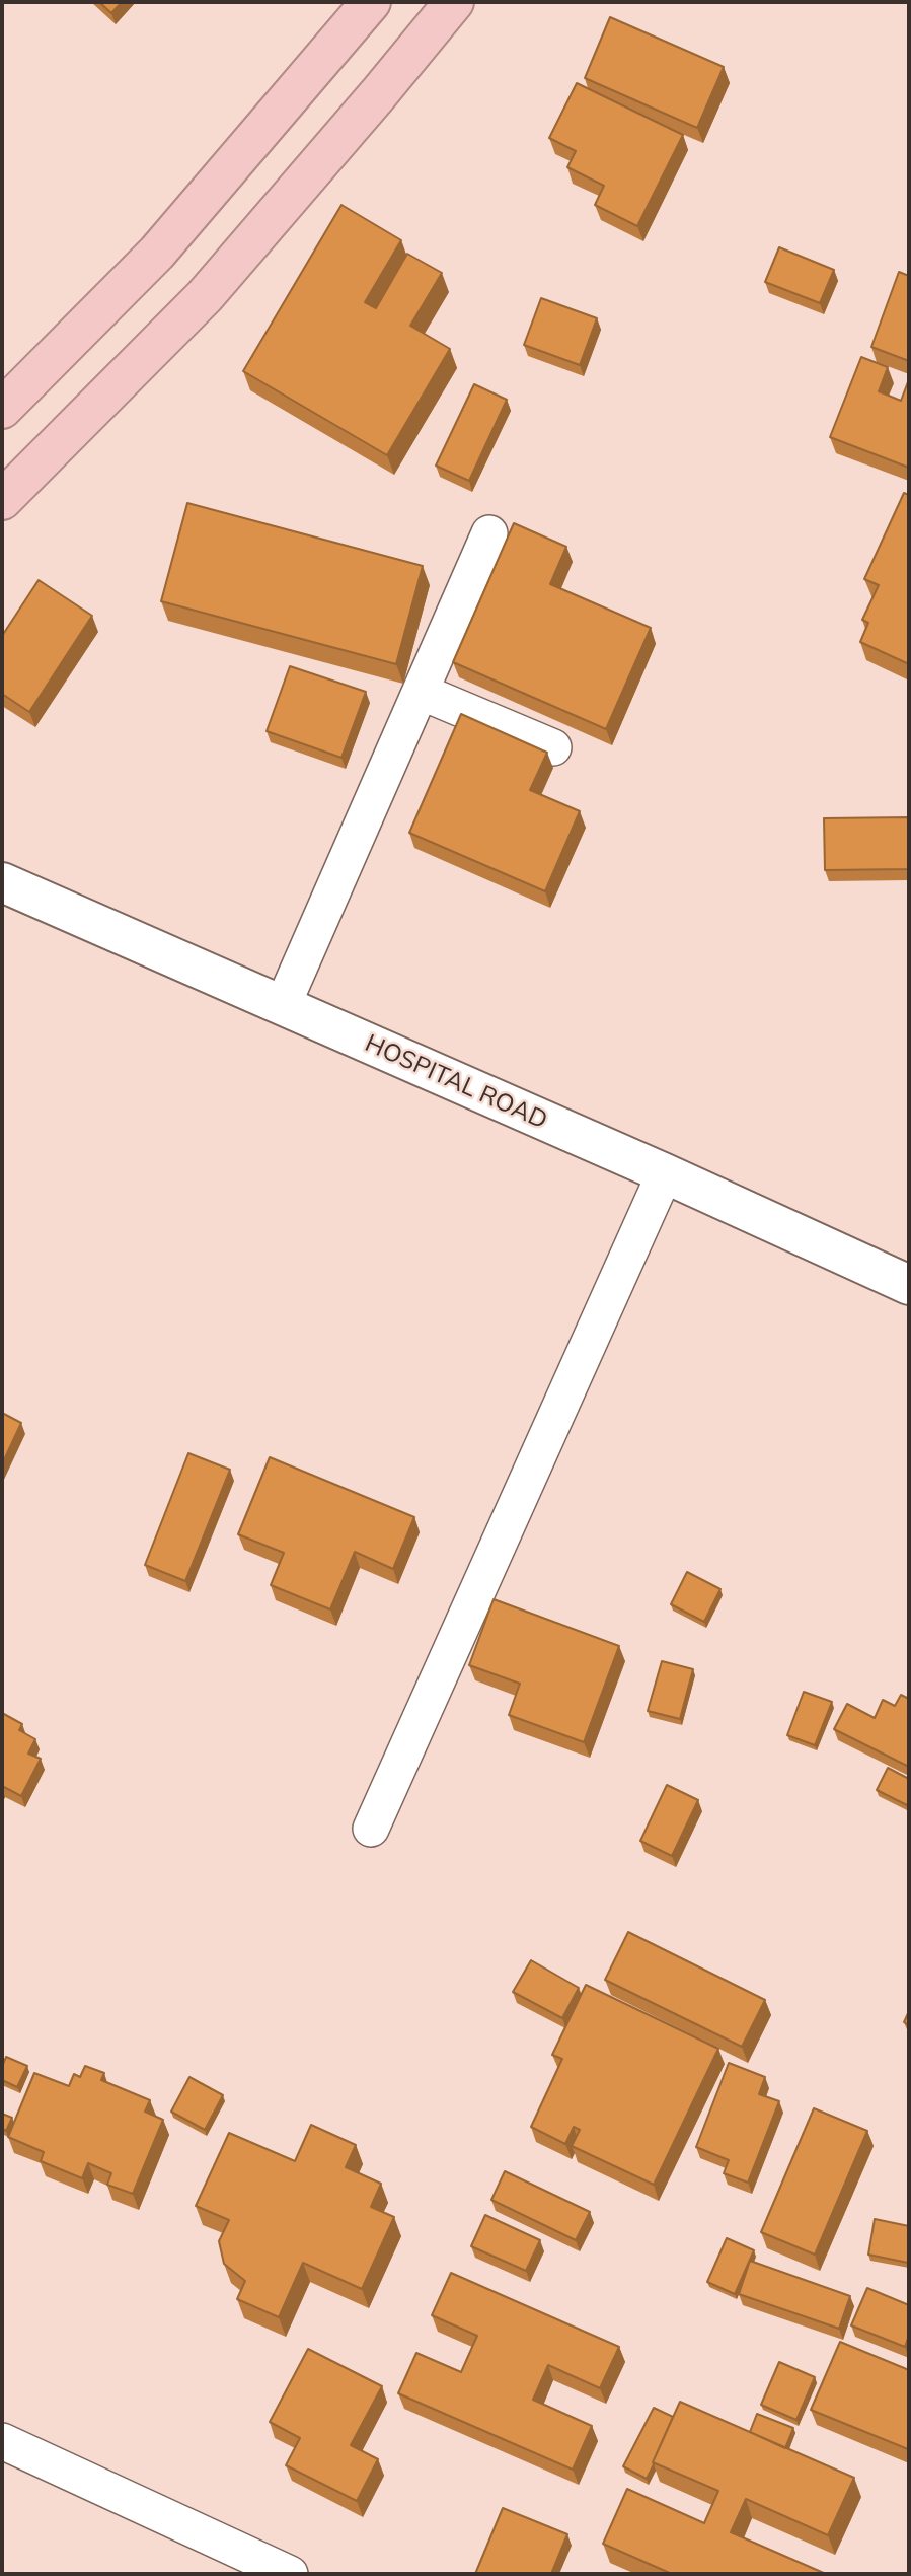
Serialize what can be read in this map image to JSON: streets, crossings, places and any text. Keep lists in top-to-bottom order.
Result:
{
  "streets": {
    "street": ["HOSPITAL ROAD"]
  }
}
